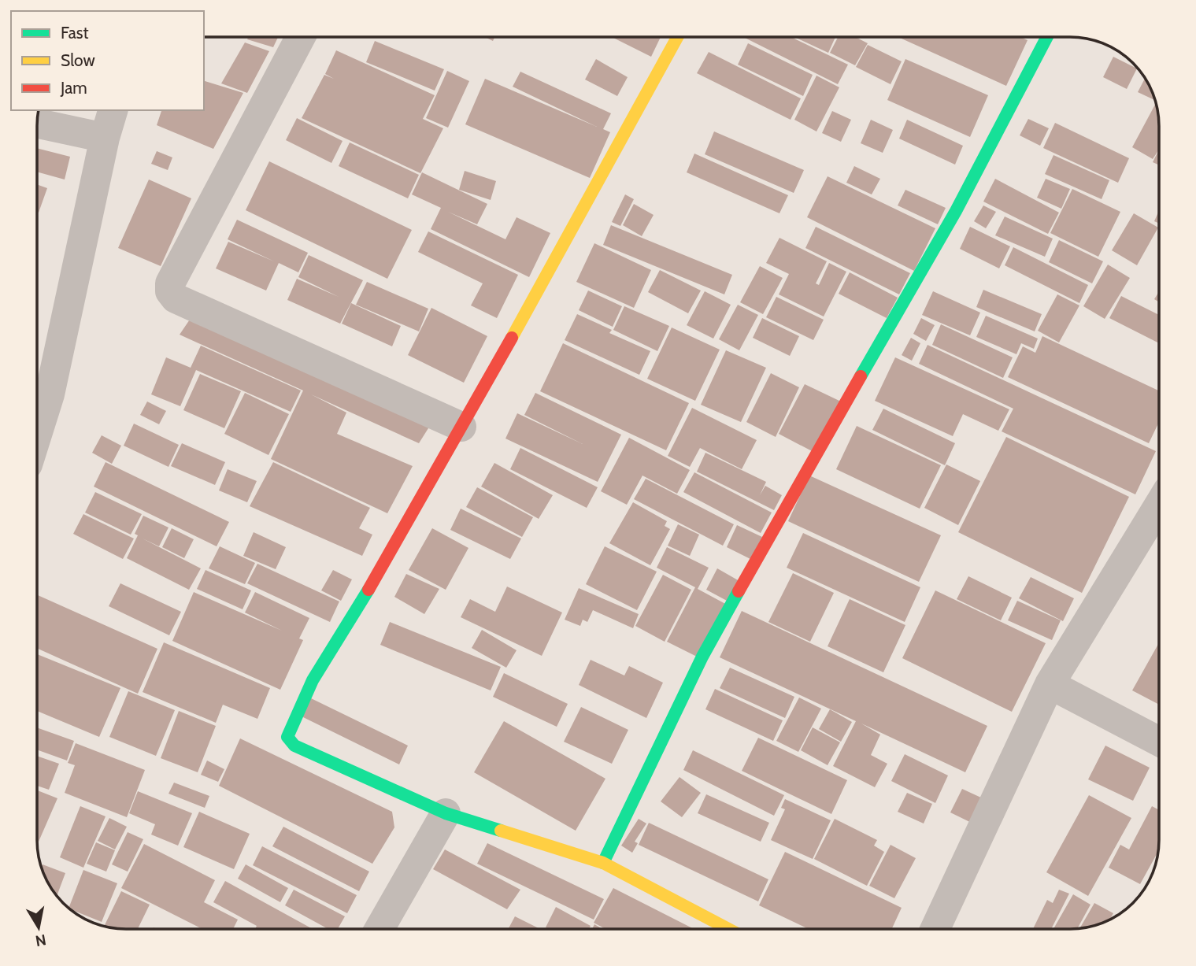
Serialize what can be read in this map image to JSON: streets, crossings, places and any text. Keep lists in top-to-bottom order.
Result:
{
  "legend": ["Fast", "Slow", "Jam"],
  "north": "bottom"
}
